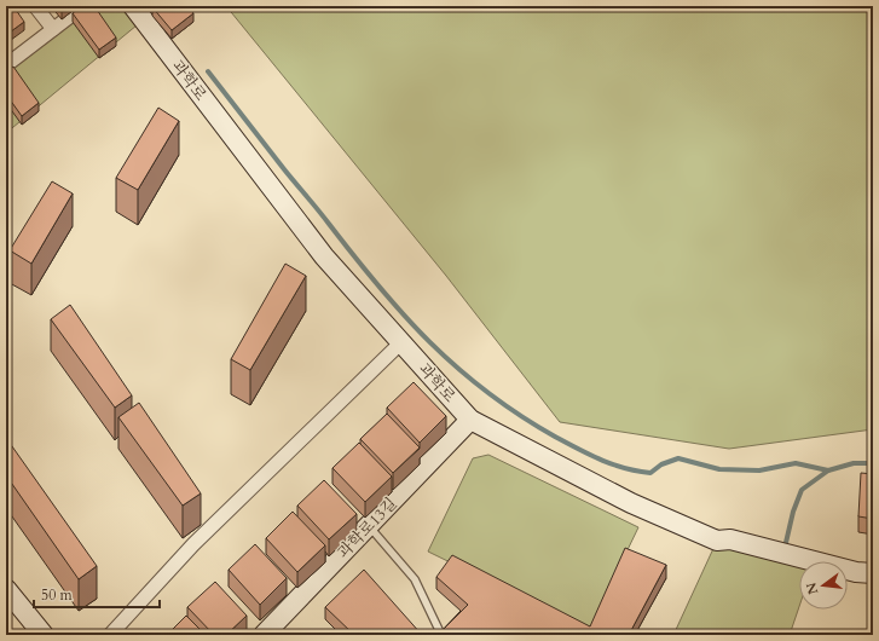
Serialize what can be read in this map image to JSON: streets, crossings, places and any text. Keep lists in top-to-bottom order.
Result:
{
  "streets": {
    "street": ["과학로", "과학로13길"]
  },
  "crossings": [
    ["과학로", "과학로13길"]
  ],
  "scale_bar": "50 m",
  "north": "left"
}
